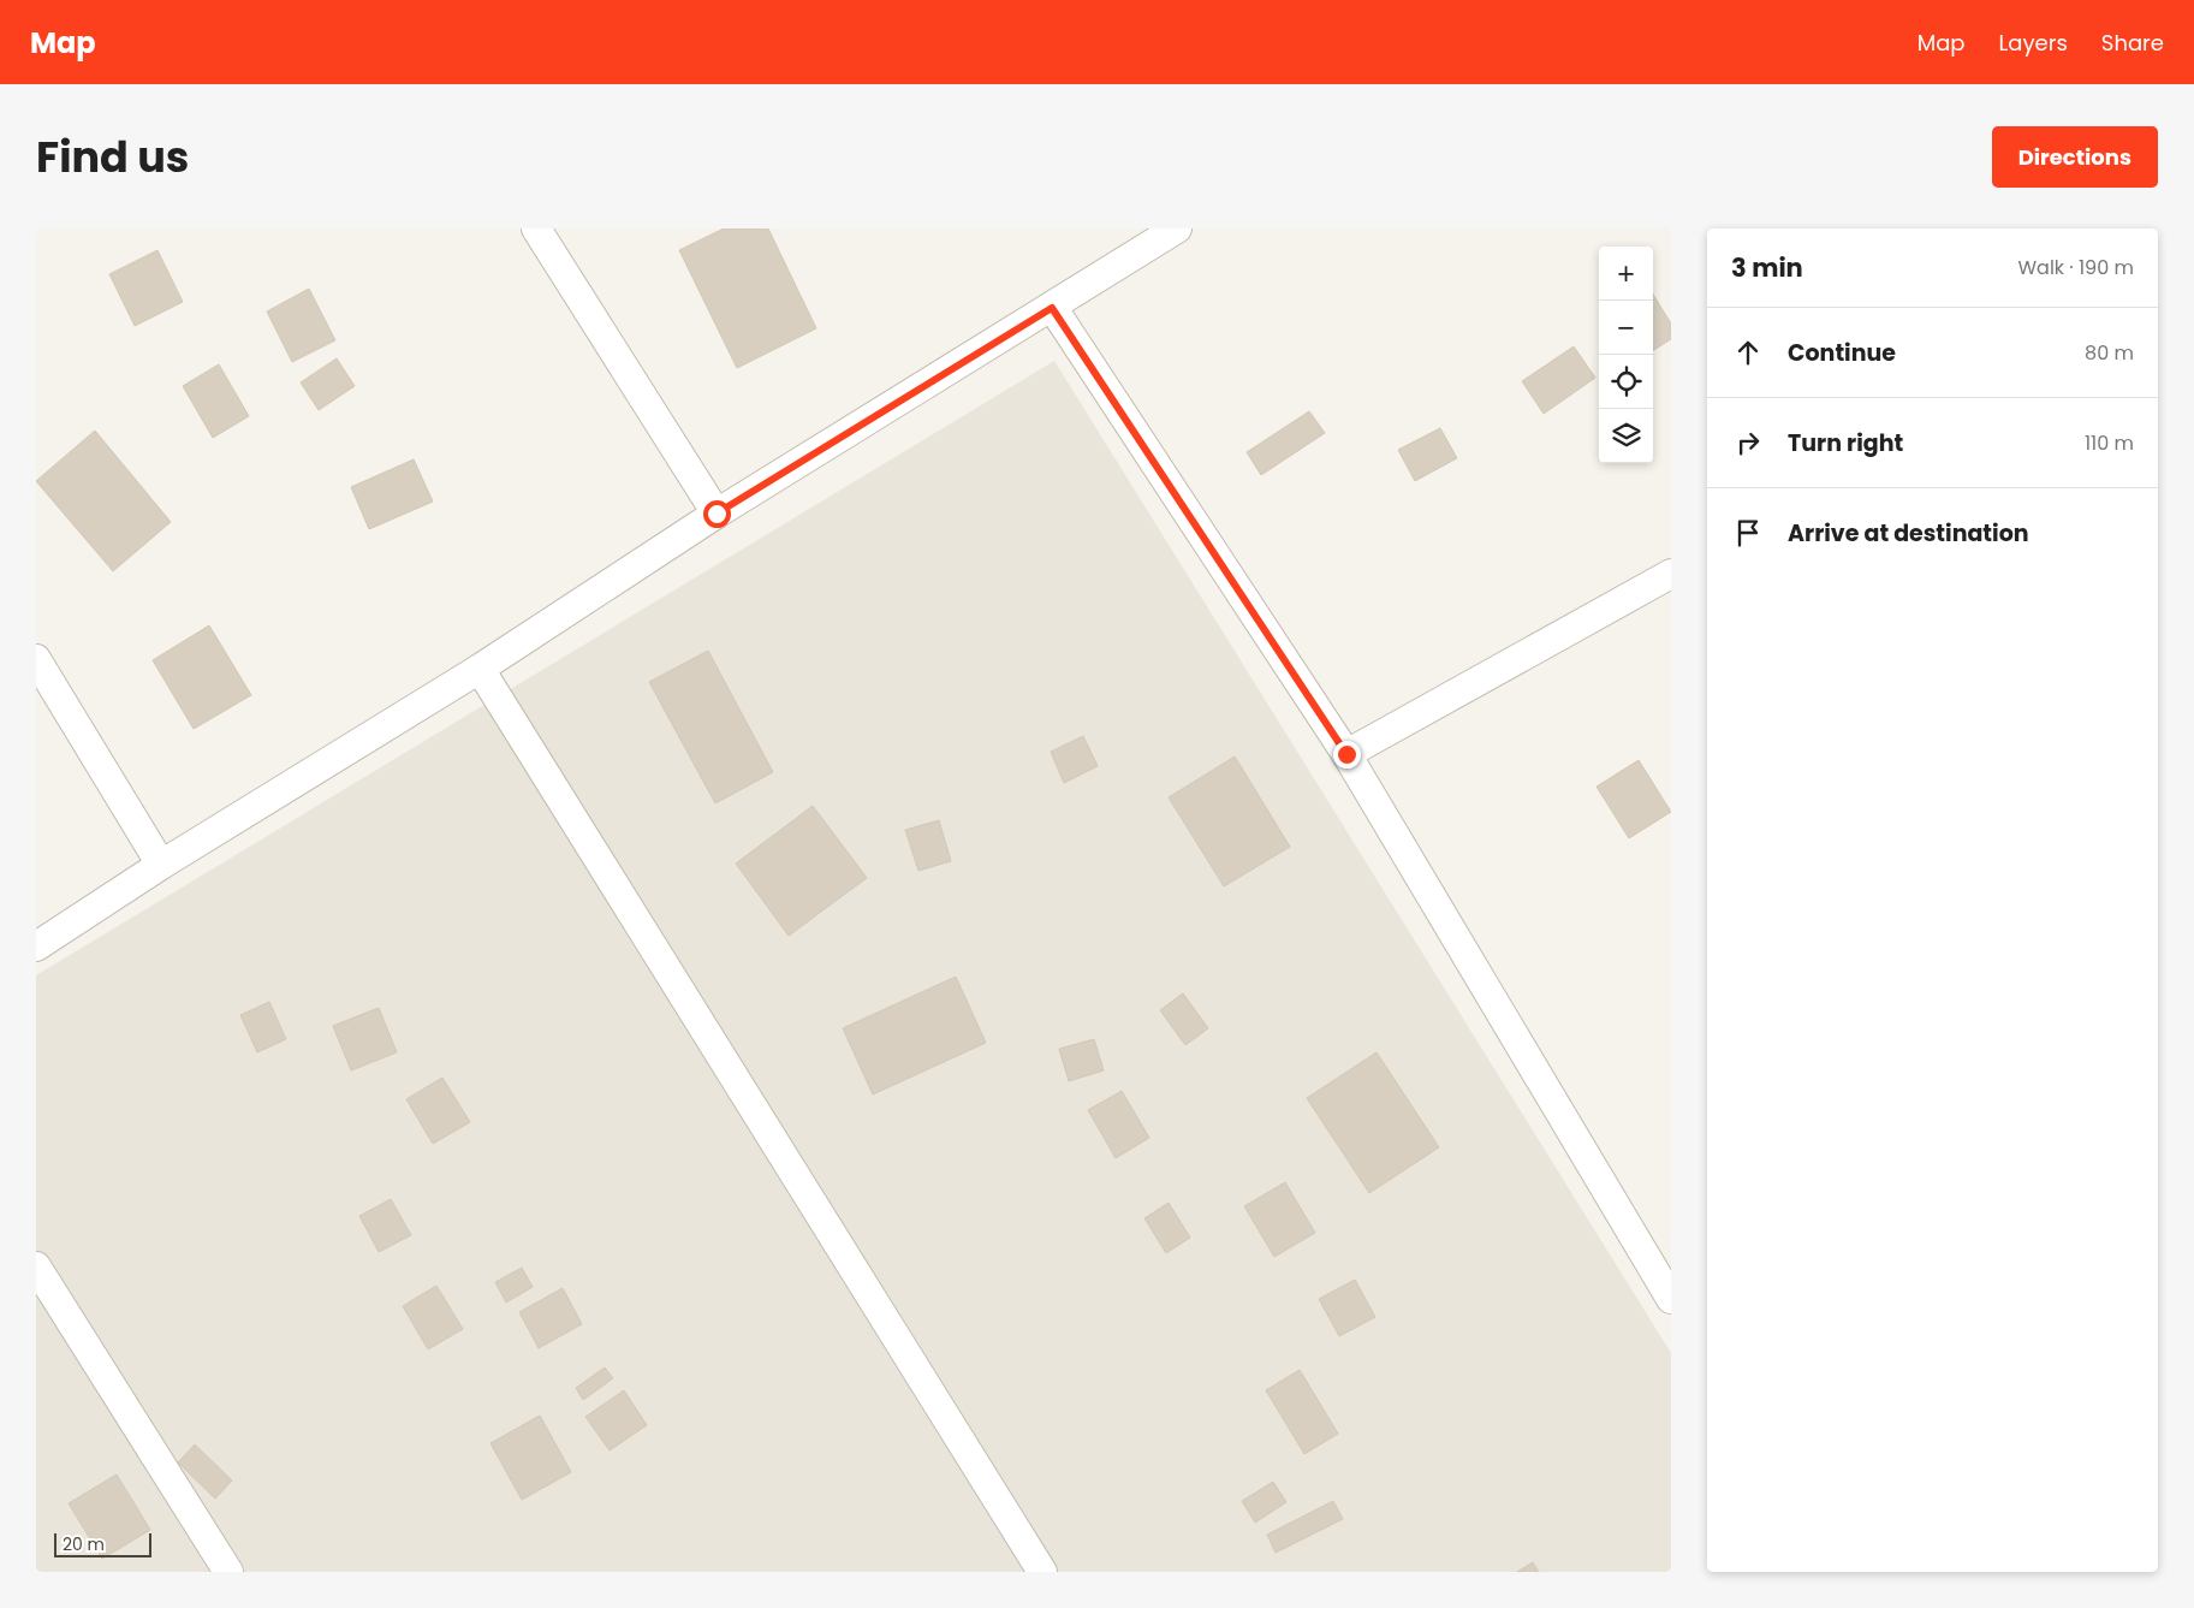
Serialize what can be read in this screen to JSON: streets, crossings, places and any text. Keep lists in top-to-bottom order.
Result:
{
  "scale_bar": "20 m",
  "page": {
    "header": "Map",
    "nav": ["Map", "Layers", "Share"],
    "title": "Find us",
    "buttons": "Directions",
    "heading": ["3 min", "Walk · 190 m"],
    "map_buttons": ["+", "−"],
    "list": [
      ["Continue", "80 m"],
      ["Turn right", "110 m"],
      "Arrive at destination"
    ],
    "scale": "20 m"
  }
}
